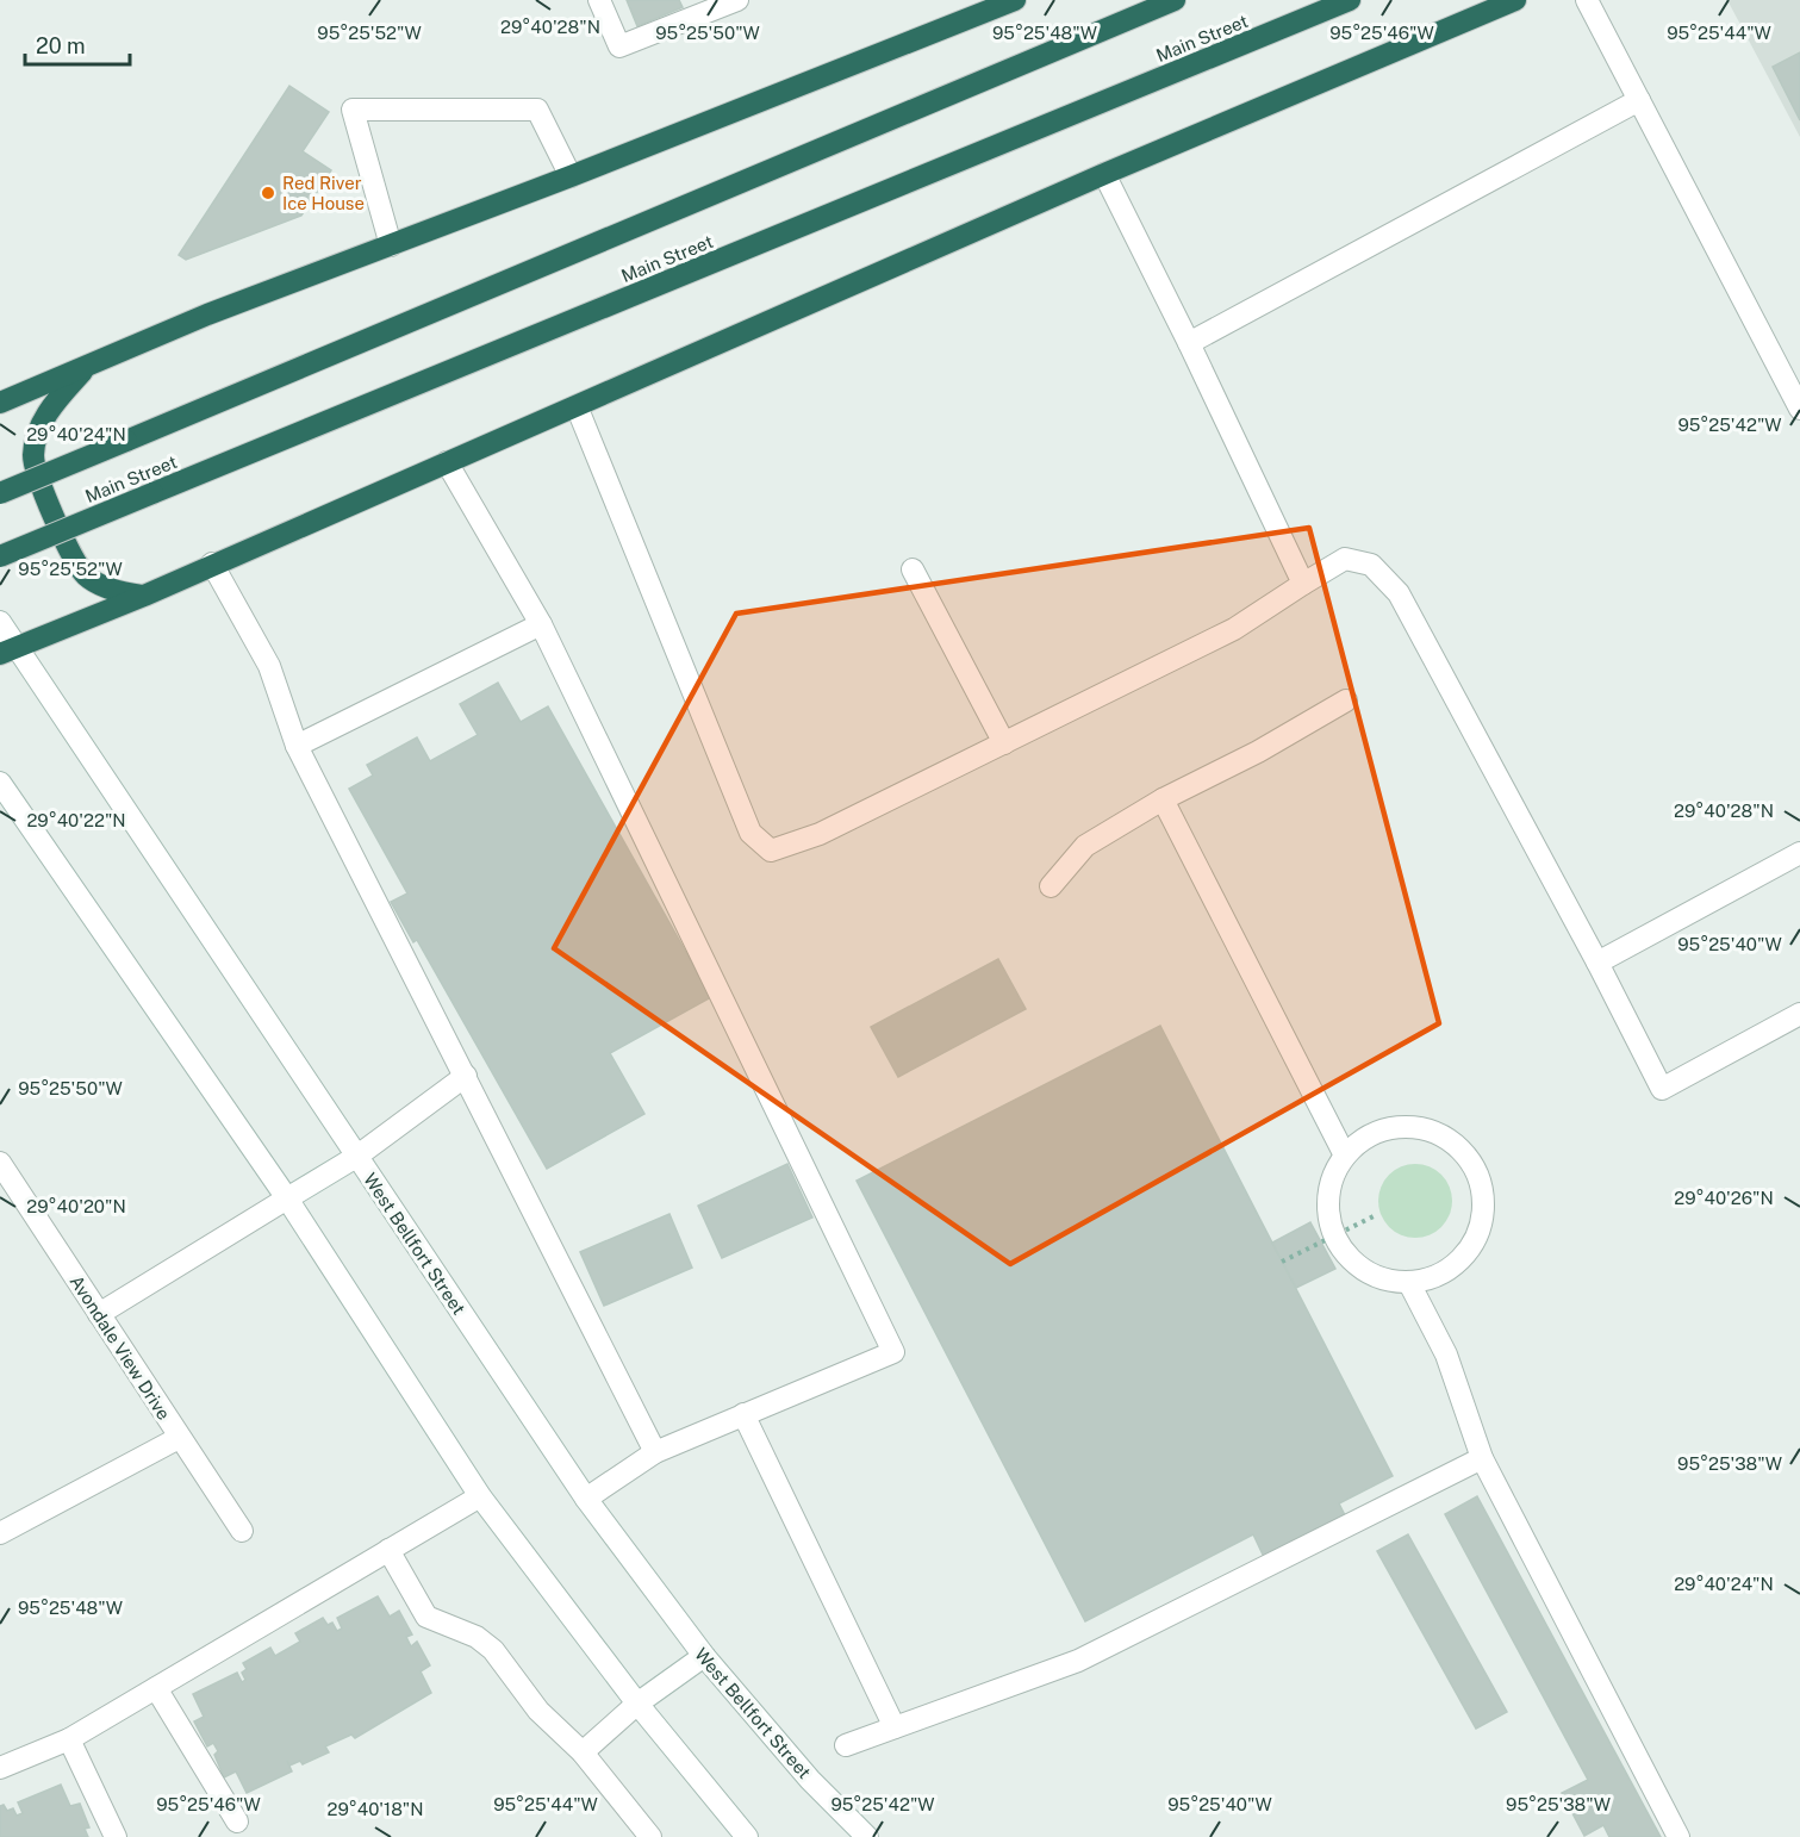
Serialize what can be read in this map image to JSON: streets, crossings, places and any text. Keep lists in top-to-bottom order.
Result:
{
  "streets": {
    "highway": ["Main Street"],
    "main road": ["West Bellfort Street", "Avondale View Drive"]
  },
  "places": ["Red River Ice House"],
  "scale_bar": "20 m",
  "coordinates": [
    "29°40'28\"N",
    "95°25'48\"W",
    "95°25'44\"W",
    "95°25'52\"W",
    "95°25'50\"W",
    "95°25'46\"W",
    "95°25'42\"W",
    "29°40'24\"N",
    "29°40'22\"N",
    "95°25'40\"W",
    "29°40'26\"N",
    "29°40'20\"N",
    "95°25'38\"W",
    "29°40'18\"N"
  ]
}
